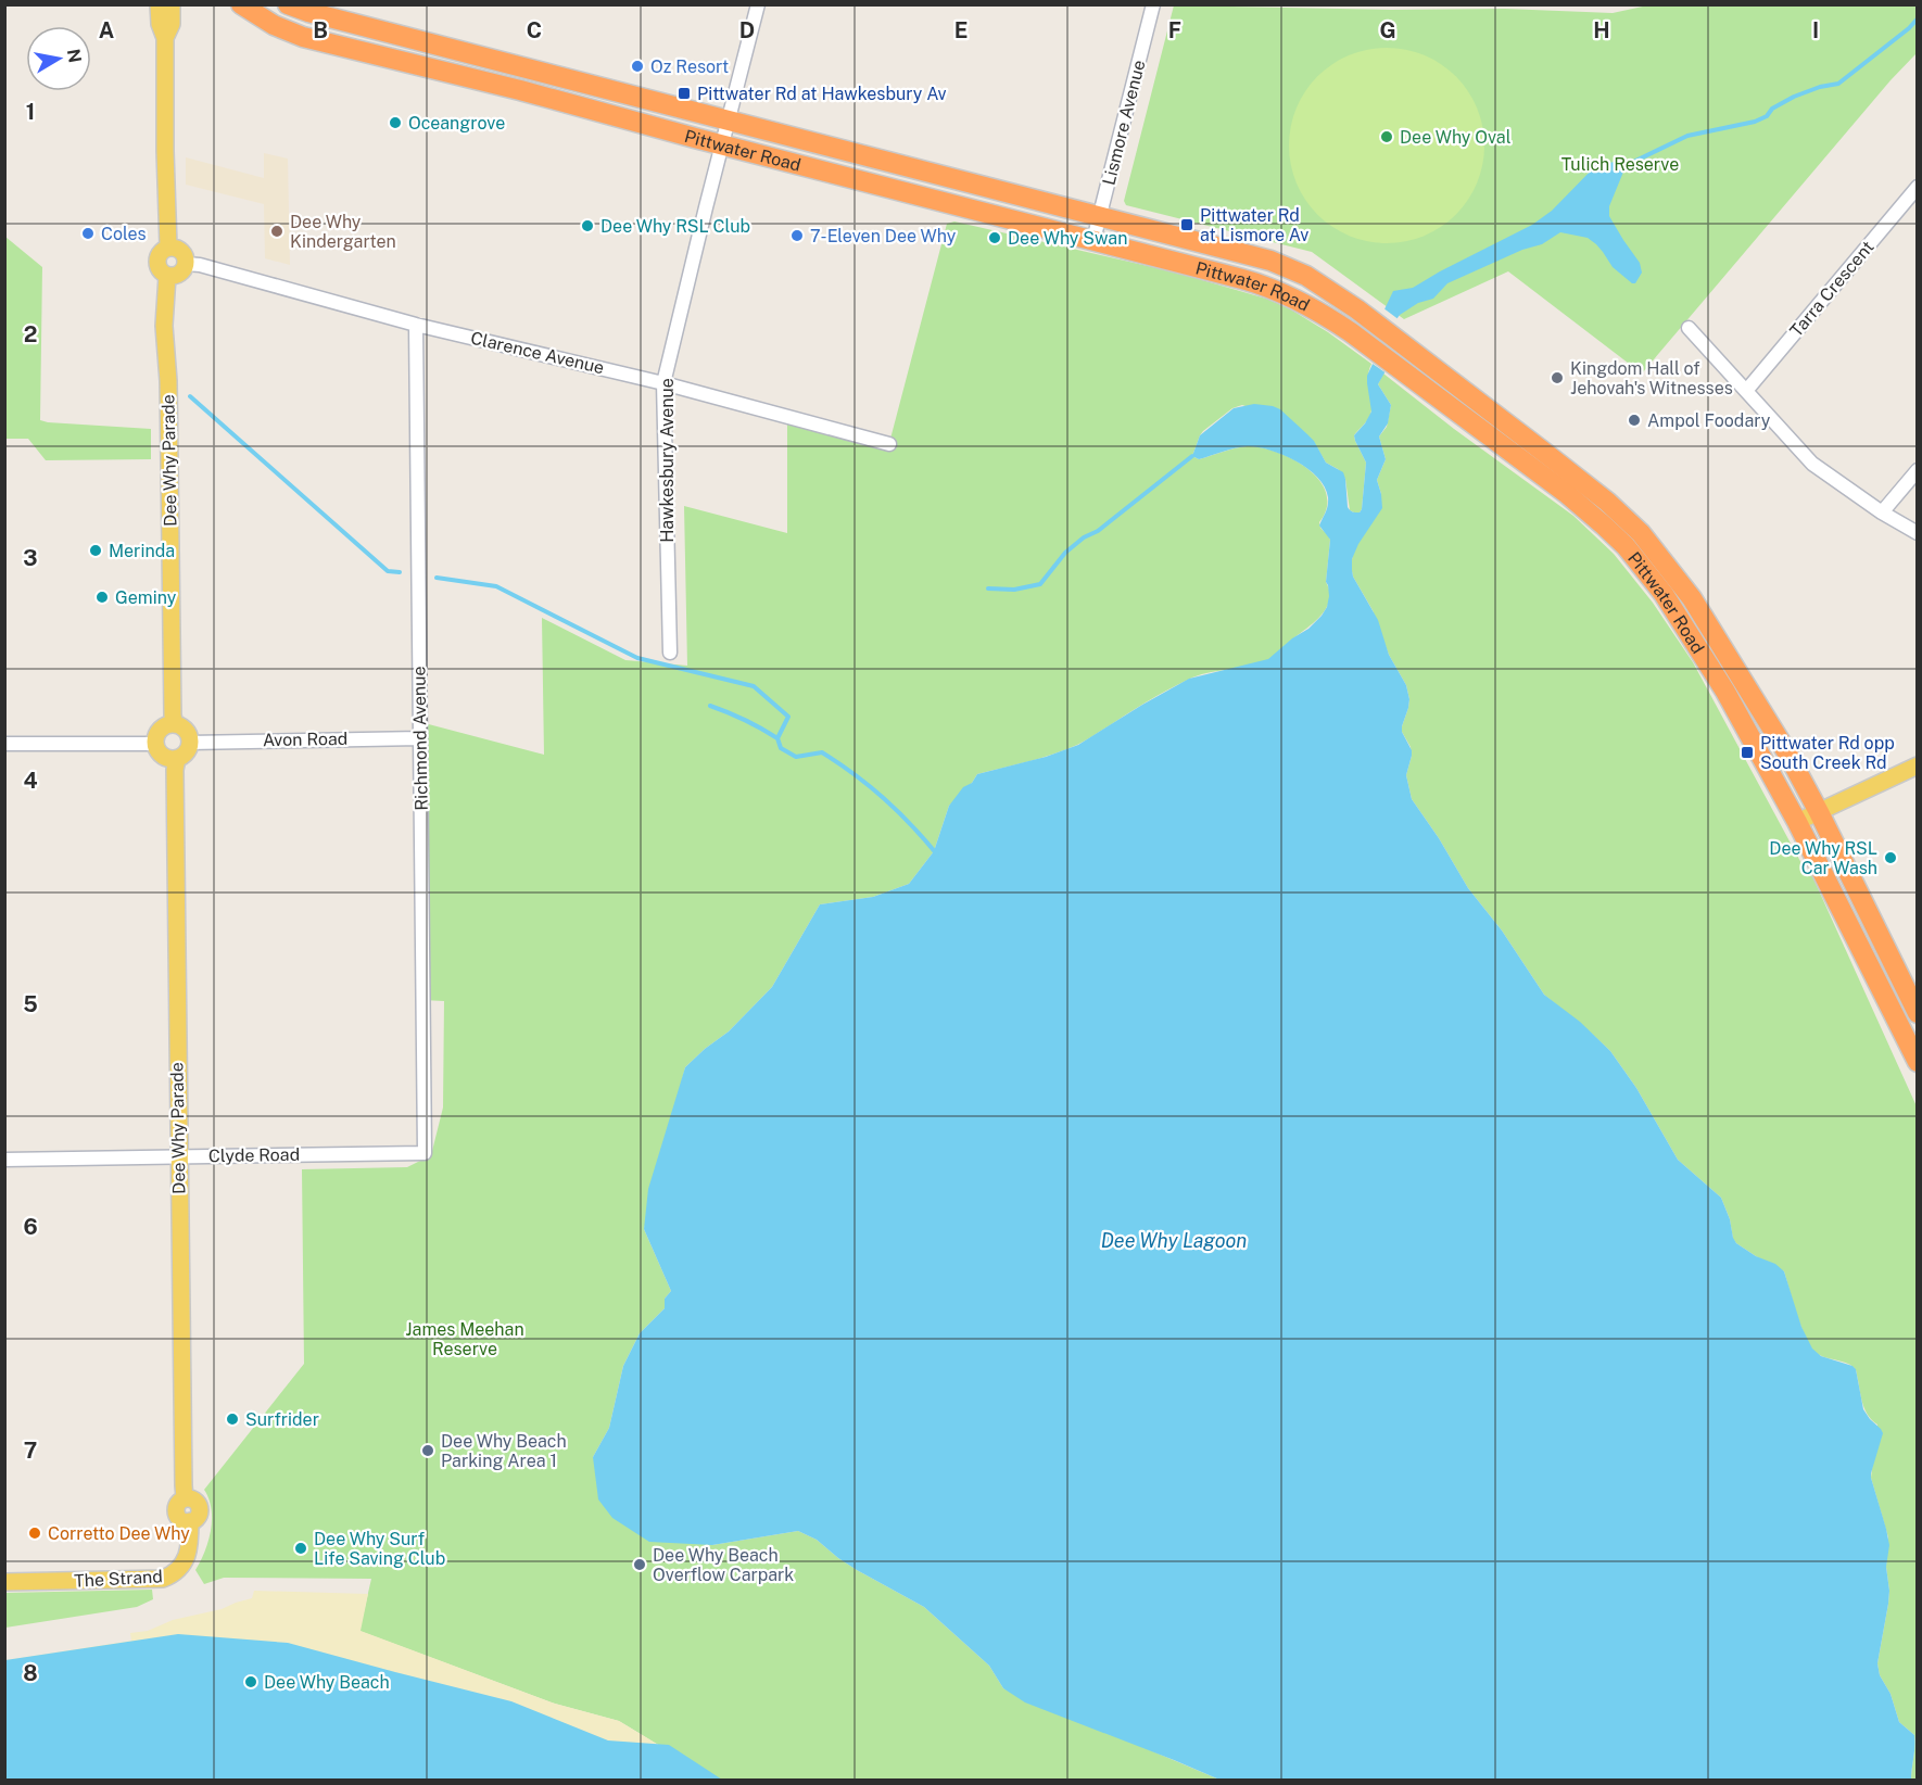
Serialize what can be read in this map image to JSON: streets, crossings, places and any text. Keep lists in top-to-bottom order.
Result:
{
  "streets": {
    "highway": ["Pittwater Road"],
    "main road": ["Dee Why Parade", "The Strand"],
    "street": [
      "Lismore Avenue",
      "Tarra Crescent",
      "Clarence Avenue",
      "Hawkesbury Avenue",
      "Richmond Avenue",
      "Avon Road",
      "Clyde Road"
    ]
  },
  "crossings": [
    ["Lismore Avenue", "Pittwater Road"],
    ["Pittwater Road", "Hawkesbury Avenue"],
    ["Clarence Avenue", "Dee Why Parade"],
    ["Clarence Avenue", "Hawkesbury Avenue"],
    ["Clarence Avenue", "Richmond Avenue"],
    ["Dee Why Parade", "Avon Road"],
    ["Dee Why Parade", "Clyde Road"],
    ["Dee Why Parade", "The Strand"],
    ["Richmond Avenue", "Avon Road"],
    ["Richmond Avenue", "Clyde Road"]
  ],
  "water": ["Dee Why Lagoon"],
  "parks": ["Tulich Reserve", "James Meehan Reserve"],
  "places": {
    "other": [
      "Oz Resort",
      "Oceangrove",
      "Dee Why Oval",
      "Dee Why RSL Club",
      "Dee Why Kindergarten",
      "Coles",
      "7-Eleven Dee Why",
      "Dee Why Swan",
      "Kingdom Hall of Jehovah's Witnesses",
      "Ampol Foodary",
      "Merinda",
      "Geminy",
      "Dee Why RSL Car Wash",
      "Surfrider",
      "Dee Why Beach Parking Area 1",
      "Corretto Dee Why",
      "Dee Why Surf Life Saving Club",
      "Dee Why Beach Overflow Carpark",
      "Dee Why Beach"
    ],
    "transit": ["Pittwater Rd at Hawkesbury Av", "Pittwater Rd at Lismore Av", "Pittwater Rd opp South Creek Rd"]
  },
  "north": "right",
  "grid": {
    "columns": [
      "A",
      "B",
      "C",
      "D",
      "E",
      "F",
      "G",
      "H",
      "I"
    ],
    "rows": [
      "1",
      "2",
      "3",
      "4",
      "5",
      "6",
      "7",
      "8"
    ]
  }
}
